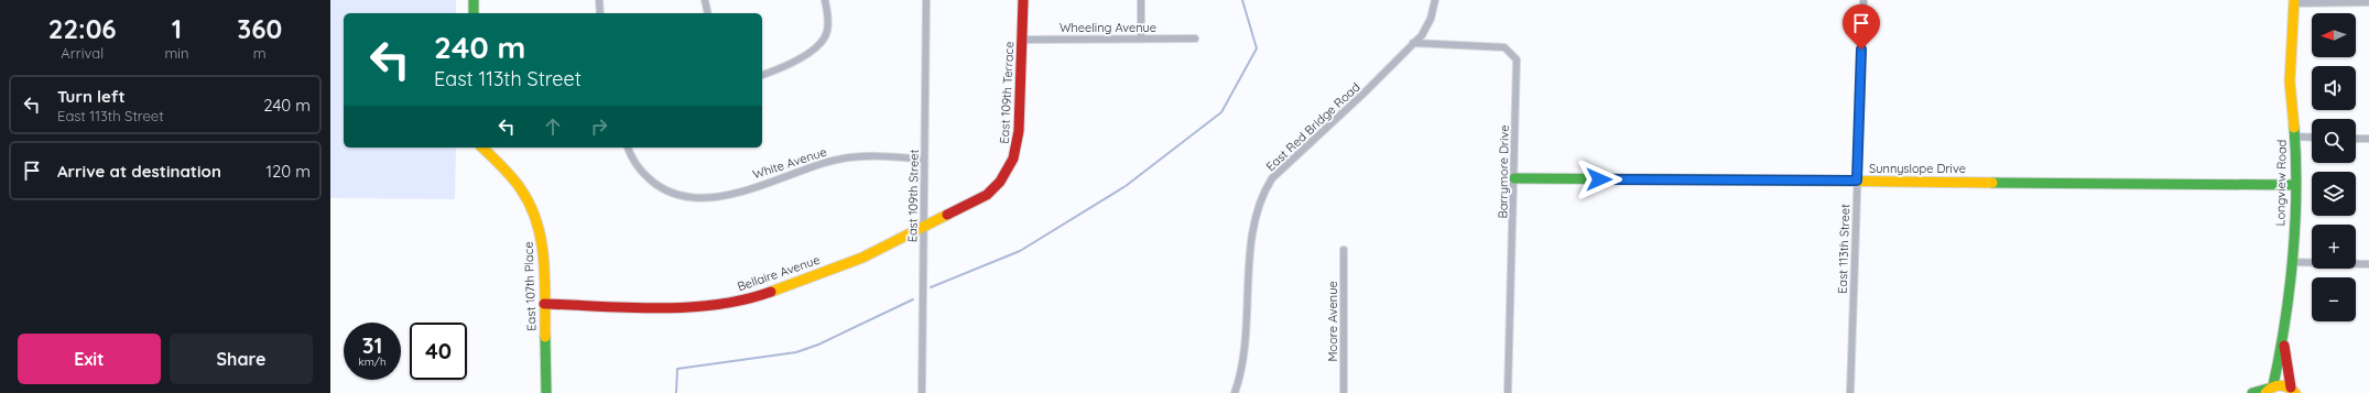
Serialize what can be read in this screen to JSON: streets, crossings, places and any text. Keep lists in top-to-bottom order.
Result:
{
  "streets": {
    "street": [
      "Wheeling Avenue",
      "East 109th Terrace",
      "East Red Bridge Road",
      "White Avenue",
      "Sunnyslope Drive",
      "Barrymore Drive",
      "Longview Road",
      "East 109th Street",
      "East 113th Street",
      "Bellaire Avenue",
      "East 107th Place",
      "Moore Avenue"
    ]
  },
  "crossings": [
    ["Wheeling Avenue", "East 109th Terrace"],
    ["East 109th Terrace", "Bellaire Avenue"],
    ["East Red Bridge Road", "Barrymore Drive"],
    ["White Avenue", "East 109th Street"],
    ["Sunnyslope Drive", "Barrymore Drive"],
    ["Sunnyslope Drive", "Longview Road"],
    ["Sunnyslope Drive", "East 113th Street"],
    ["East 109th Street", "Bellaire Avenue"],
    ["Bellaire Avenue", "East 107th Place"]
  ],
  "north": "left",
  "page": {
    "eta": [
      "22:06",
      "Arrival",
      "1",
      "min",
      "360",
      "m"
    ],
    "map_buttons": ["+", "−"],
    "turn": ["240 m", "East 113th Street"],
    "list": [
      {
        "name": "Turn left",
        "note": "East 113th Street",
        "value": "240 m"
      },
      {
        "name": "Arrive at destination",
        "value": "120 m"
      }
    ],
    "speed": "31 km/h",
    "limit": "40",
    "buttons": ["Exit", "Share"]
  }
}
